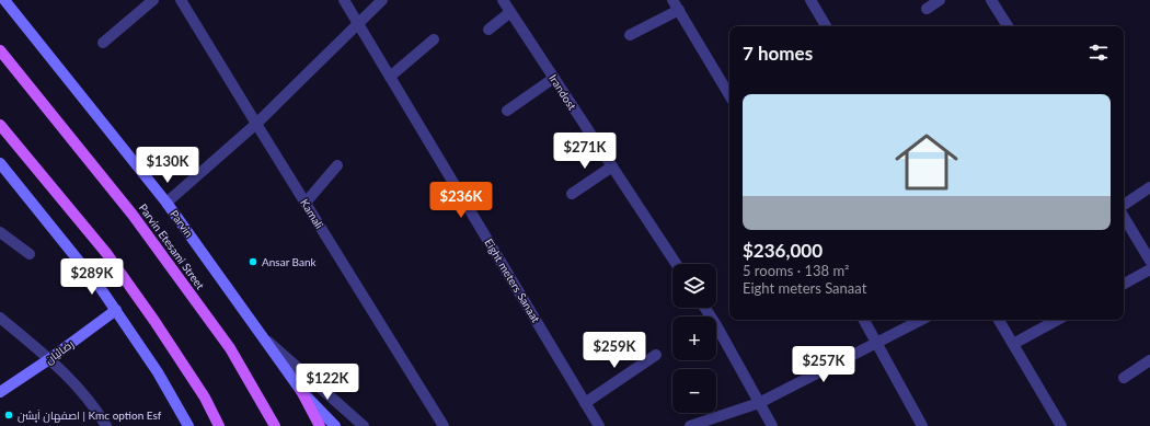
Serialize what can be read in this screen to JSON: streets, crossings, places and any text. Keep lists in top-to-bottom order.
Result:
{
  "streets": {
    "main road": ["Parvin", "Parvin Etesami Street", "رضائیان"],
    "street": ["Irandost", "Kamali", "Eight meters Sanaat"]
  },
  "places": ["Ansar Bank", "اصفهان آپشن | Kmc option Esf"],
  "page": {
    "heading": "7 homes",
    "list": [
      {
        "name": "$236,000",
        "note": "5 rooms · 138 m² · Eight meters Sanaat"
      }
    ],
    "price": [
      "$271K",
      "$130K",
      "$236K",
      "$289K",
      "$259K",
      "$257K",
      "$122K"
    ],
    "map_buttons": ["+", "−"]
  }
}
